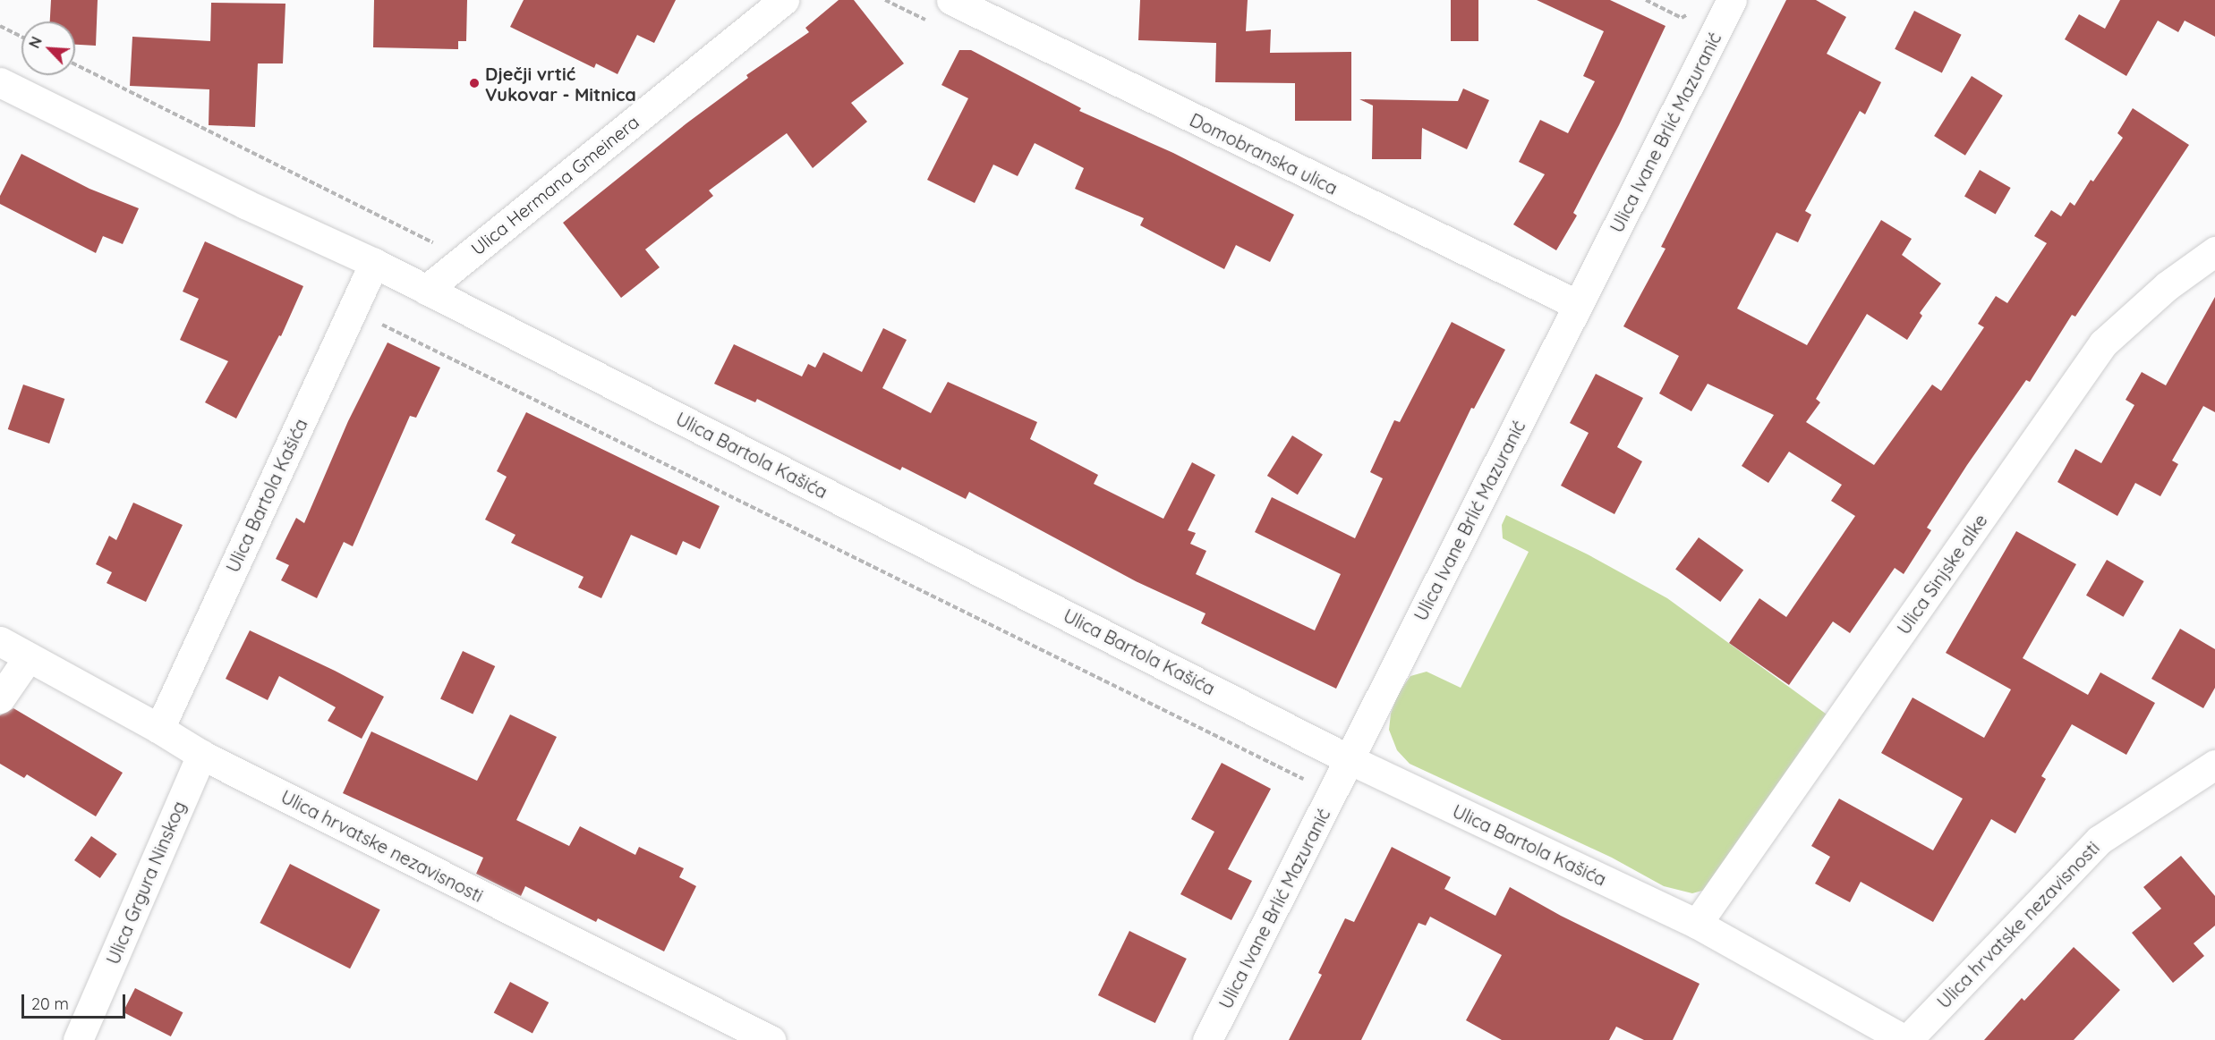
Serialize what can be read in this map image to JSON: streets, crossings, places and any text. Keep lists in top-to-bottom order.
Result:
{
  "streets": {
    "street": [
      "Ulica Ivane Brlić Mazuranić",
      "Domobranska ulica",
      "Ulica Hermana Gmeinera",
      "Ulica Bartola Kašića",
      "Ulica Sinjske alke",
      "Ulica hrvatske nezavisnosti",
      "Ulica Grgura Ninskog"
    ]
  },
  "crossings": [
    ["Ulica Ivane Brlić Mazuranić", "Domobranska ulica"],
    ["Ulica Ivane Brlić Mazuranić", "Ulica Bartola Kašića"],
    ["Ulica Hermana Gmeinera", "Ulica Bartola Kašića"],
    ["Ulica Bartola Kašića", "Ulica Sinjske alke"],
    ["Ulica Bartola Kašića", "Ulica hrvatske nezavisnosti"],
    ["Ulica hrvatske nezavisnosti", "Ulica Grgura Ninskog"]
  ],
  "places": ["Dječji vrtić Vukovar - Mitnica"],
  "scale_bar": "20 m",
  "north": "top left"
}
